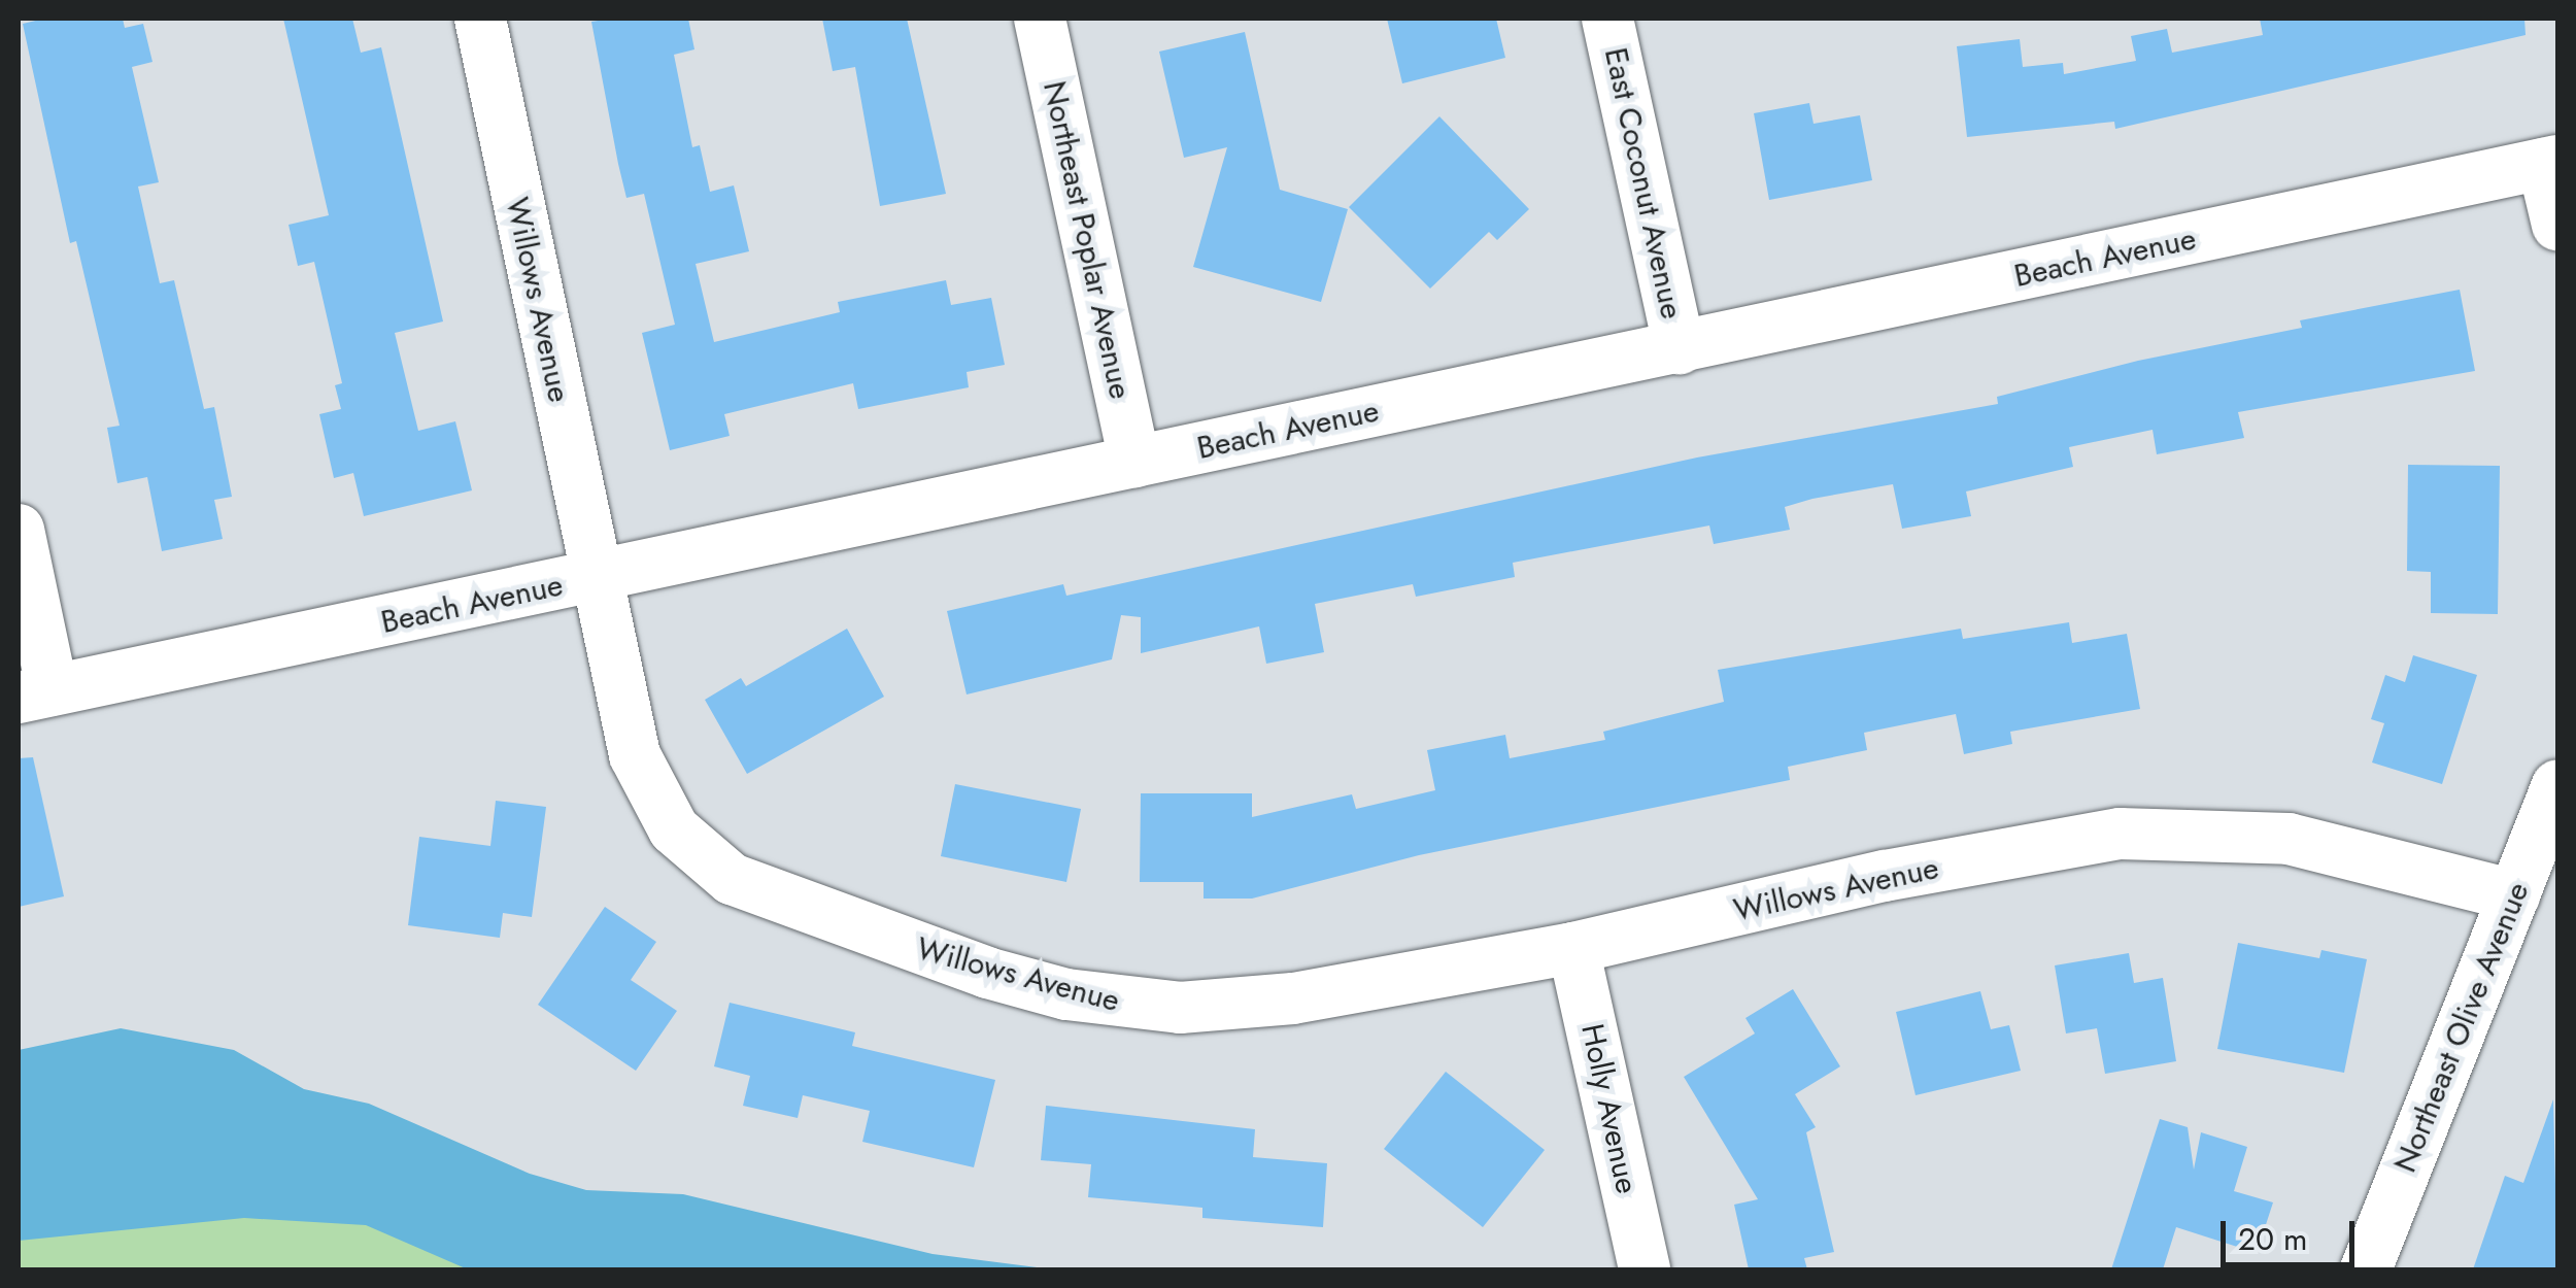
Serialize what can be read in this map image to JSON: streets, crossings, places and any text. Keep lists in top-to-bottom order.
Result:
{
  "streets": {
    "street": [
      "East Coconut Avenue",
      "Northeast Poplar Avenue",
      "Beach Avenue",
      "Willows Avenue",
      "Northeast Olive Avenue",
      "Holly Avenue"
    ]
  },
  "crossings": [
    ["East Coconut Avenue", "Beach Avenue"],
    ["Northeast Poplar Avenue", "Beach Avenue"],
    ["Beach Avenue", "Willows Avenue"],
    ["Willows Avenue", "Northeast Olive Avenue"],
    ["Willows Avenue", "Holly Avenue"]
  ],
  "scale_bar": "20 m"
}
